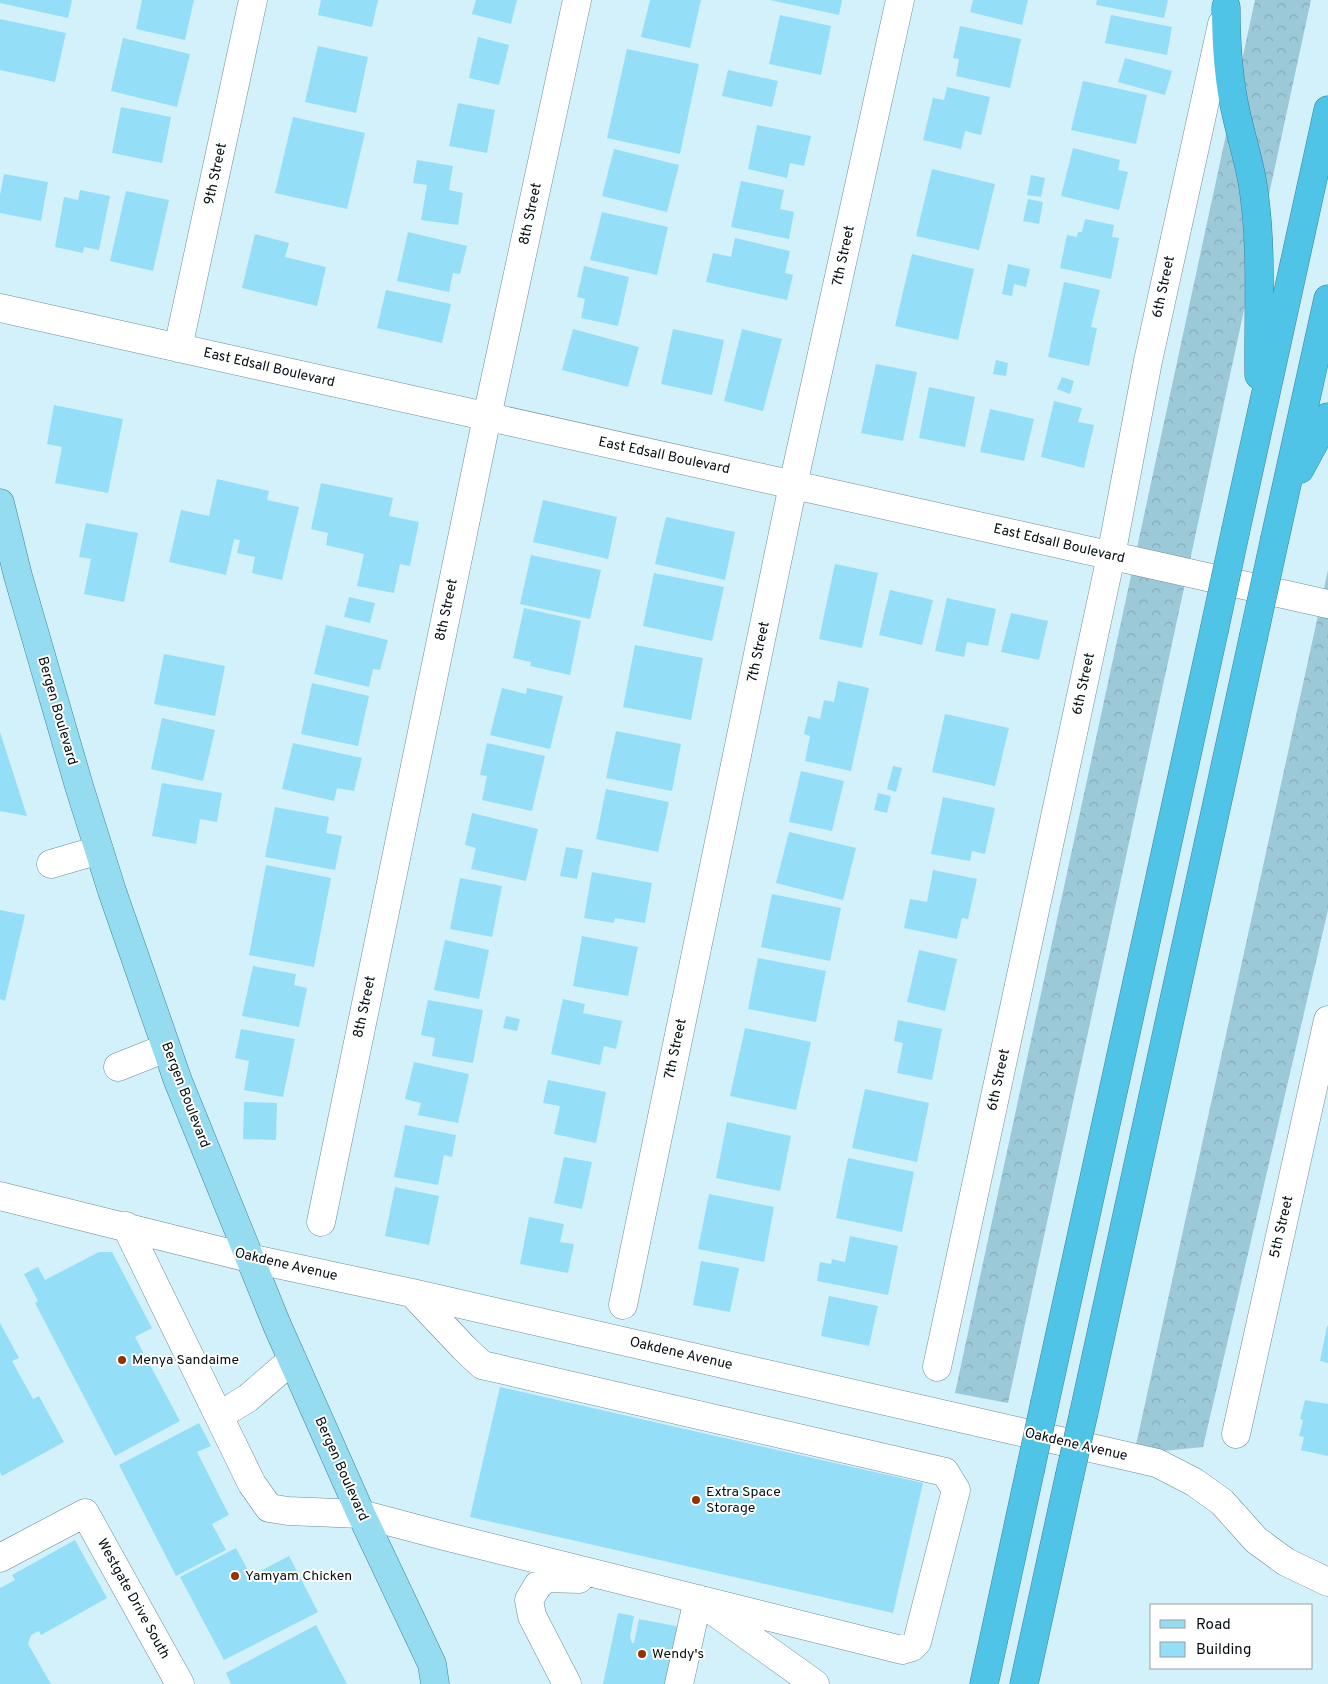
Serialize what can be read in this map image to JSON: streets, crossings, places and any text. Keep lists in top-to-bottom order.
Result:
{
  "streets": {
    "main road": ["Bergen Boulevard"],
    "street": [
      "9th Street",
      "8th Street",
      "7th Street",
      "6th Street",
      "East Edsall Boulevard",
      "5th Street",
      "Oakdene Avenue",
      "Westgate Drive South"
    ]
  },
  "crossings": [
    ["9th Street", "East Edsall Boulevard"],
    ["8th Street", "East Edsall Boulevard"],
    ["7th Street", "East Edsall Boulevard"],
    ["6th Street", "East Edsall Boulevard"],
    ["Bergen Boulevard", "Oakdene Avenue"]
  ],
  "places": [
    "Menya Sandaime",
    "Extra Space Storage",
    "Yamyam Chicken",
    "Wendy's"
  ],
  "legend": ["Road", "Building"]
}
